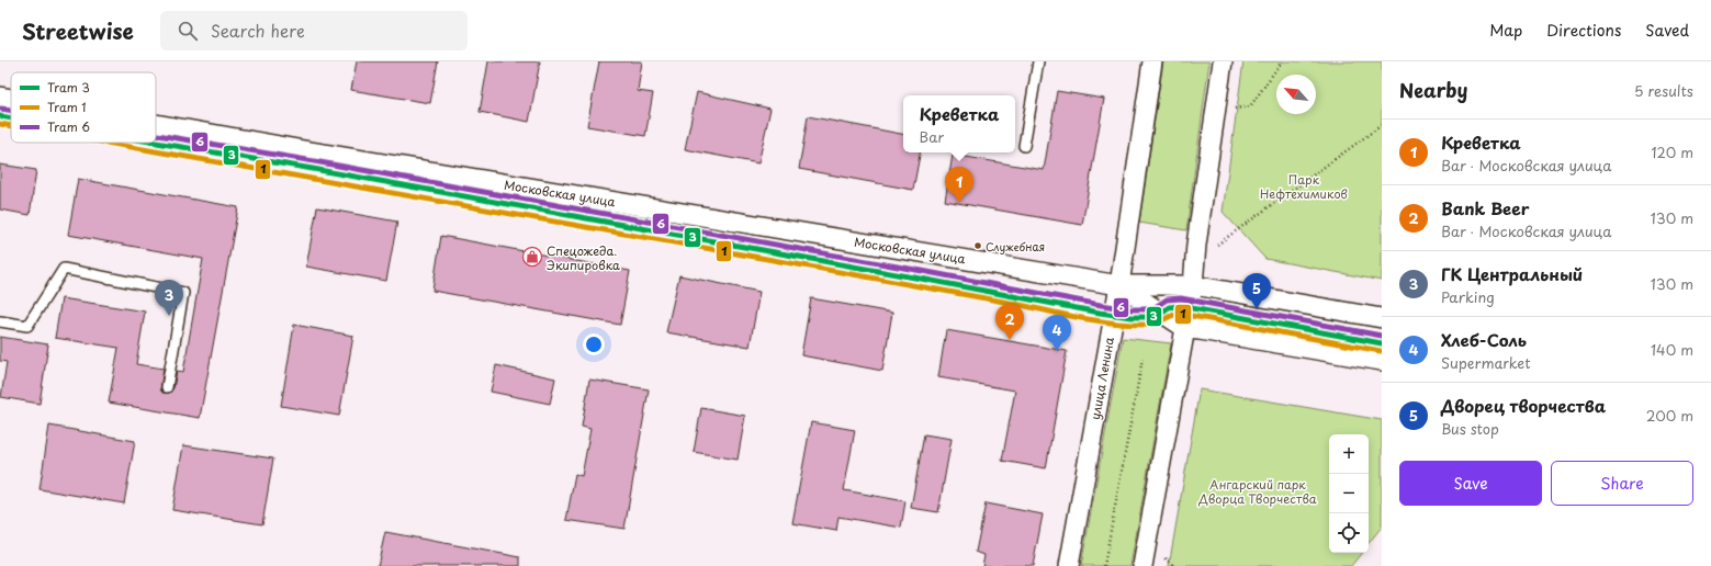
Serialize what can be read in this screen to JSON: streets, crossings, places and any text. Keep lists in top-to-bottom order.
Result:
{
  "streets": {
    "street": ["Московская улица", "улица Ленина"]
  },
  "crossings": [
    ["Московская улица", "улица Ленина"]
  ],
  "parks": ["Парк Нефтехимиков", "Ангарский парк Дворца Творчества"],
  "places": {
    "other": ["Служебная"],
    "shop": ["Спецожеда. Экипировка"]
  },
  "lines": ["tram line 6", "tram line 3", "tram line 1"],
  "legend": ["Tram 3", "Tram 1", "Tram 6"],
  "north": "top left",
  "page": {
    "header": "Streetwise",
    "search": "Search here",
    "nav": ["Map", "Directions", "Saved"],
    "heading": ["Nearby", "5 results"],
    "popup": ["Креветка", "Bar"],
    "list": [
      {
        "mark": "1",
        "name": "Креветка",
        "note": "Bar · Московская улица",
        "value": "120 m"
      },
      {
        "mark": "2",
        "name": "Bank Beer",
        "note": "Bar · Московская улица",
        "value": "130 m"
      },
      {
        "mark": "3",
        "name": "ГК Центральный",
        "note": "Parking",
        "value": "130 m"
      },
      {
        "mark": "4",
        "name": "Хлеб-Соль",
        "note": "Supermarket",
        "value": "140 m"
      },
      {
        "mark": "5",
        "name": "Дворец творчества",
        "note": "Bus stop",
        "value": "200 m"
      }
    ],
    "pins": [
      "1",
      "5",
      "3",
      "2",
      "4"
    ],
    "map_buttons": ["+", "−"],
    "buttons": ["Save", "Share"]
  }
}
